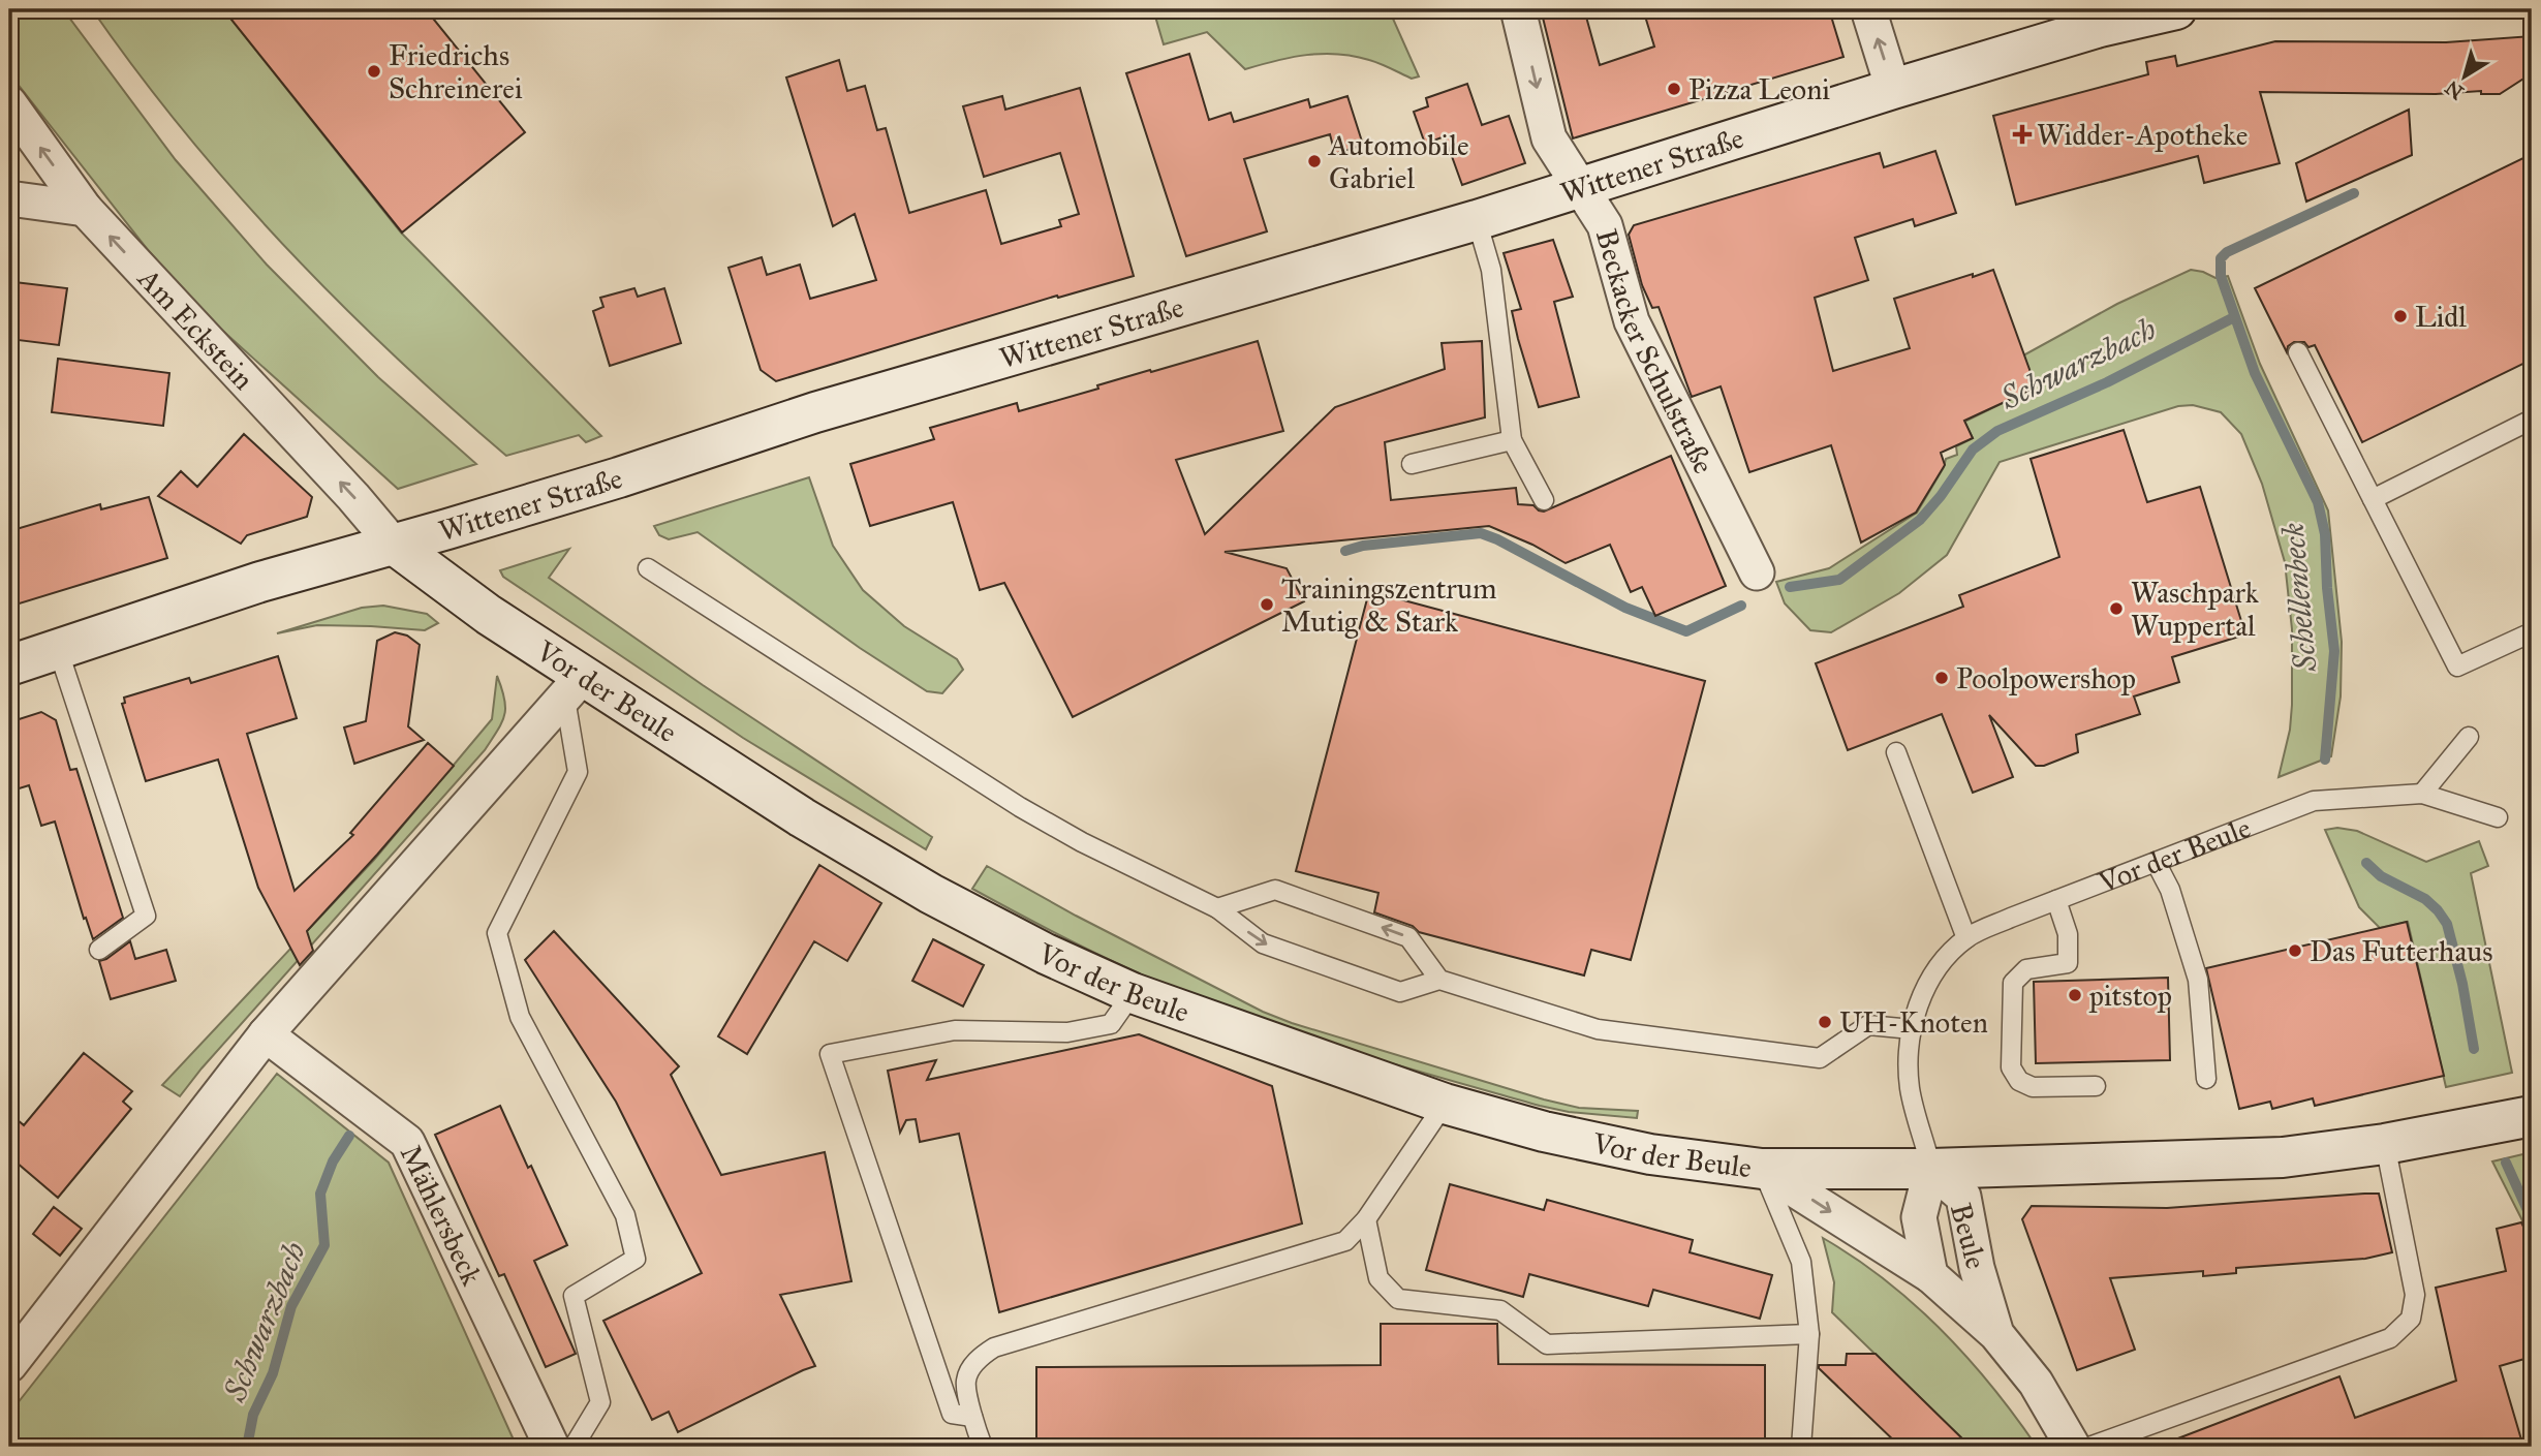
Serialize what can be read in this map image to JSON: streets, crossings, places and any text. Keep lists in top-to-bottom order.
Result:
{
  "streets": {
    "main road": ["Wittener Straße", "Vor der Beule"],
    "street": [
      "Am Eckstein",
      "Beckacker Schulstraße",
      "Mählersbeck",
      "Beule"
    ]
  },
  "crossings": [
    ["Wittener Straße", "Am Eckstein"],
    ["Wittener Straße", "Beckacker Schulstraße"],
    ["Wittener Straße", "Vor der Beule"],
    ["Am Eckstein", "Vor der Beule"],
    ["Vor der Beule", "Beule"]
  ],
  "one_way": ["Am Eckstein"],
  "water": ["Schwarzbach", "Schellenbeck"],
  "places": {
    "other": [
      "Friedrichs Schreinerei",
      "Pizza Leoni",
      "Automobile Gabriel",
      "Lidl",
      "Trainingszentrum Mutig & Stark",
      "Waschpark Wuppertal",
      "Poolpowershop",
      "Das Futterhaus",
      "pitstop",
      "UH-Knoten"
    ],
    "health": ["Widder-Apotheke"]
  },
  "north": "bottom left"
}
